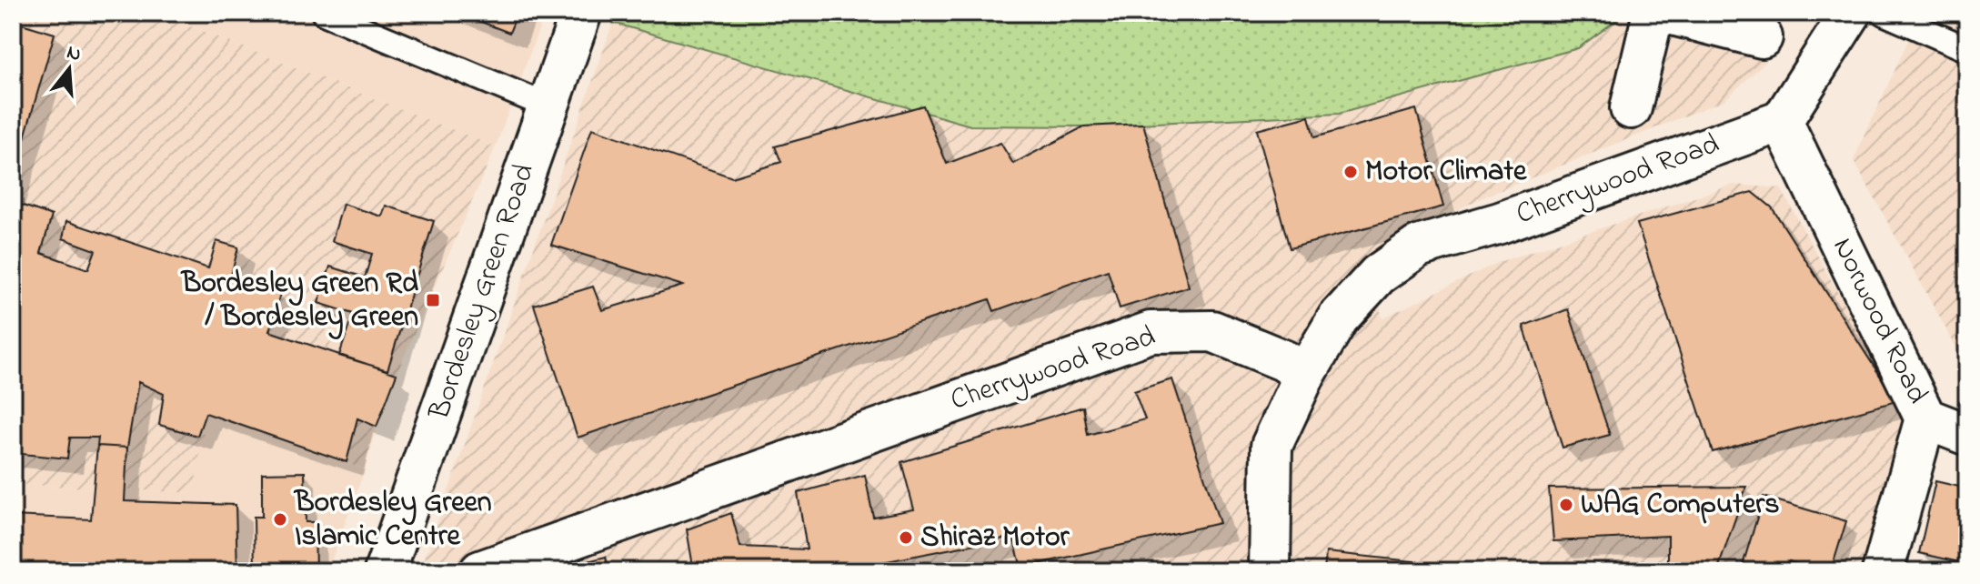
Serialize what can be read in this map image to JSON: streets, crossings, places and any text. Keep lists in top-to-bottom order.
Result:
{
  "streets": {
    "street": ["Cherrywood Road", "Bordesley Green Road", "Norwood Road"]
  },
  "crossings": [
    ["Cherrywood Road", "Norwood Road"]
  ],
  "places": {
    "other": [
      "Motor Climate",
      "WAG Computers",
      "Bordesley Green Islamic Centre",
      "Shiraz Motor"
    ],
    "transit": ["Bordesley Green Rd / Bordesley Green"]
  },
  "north": "top"
}
